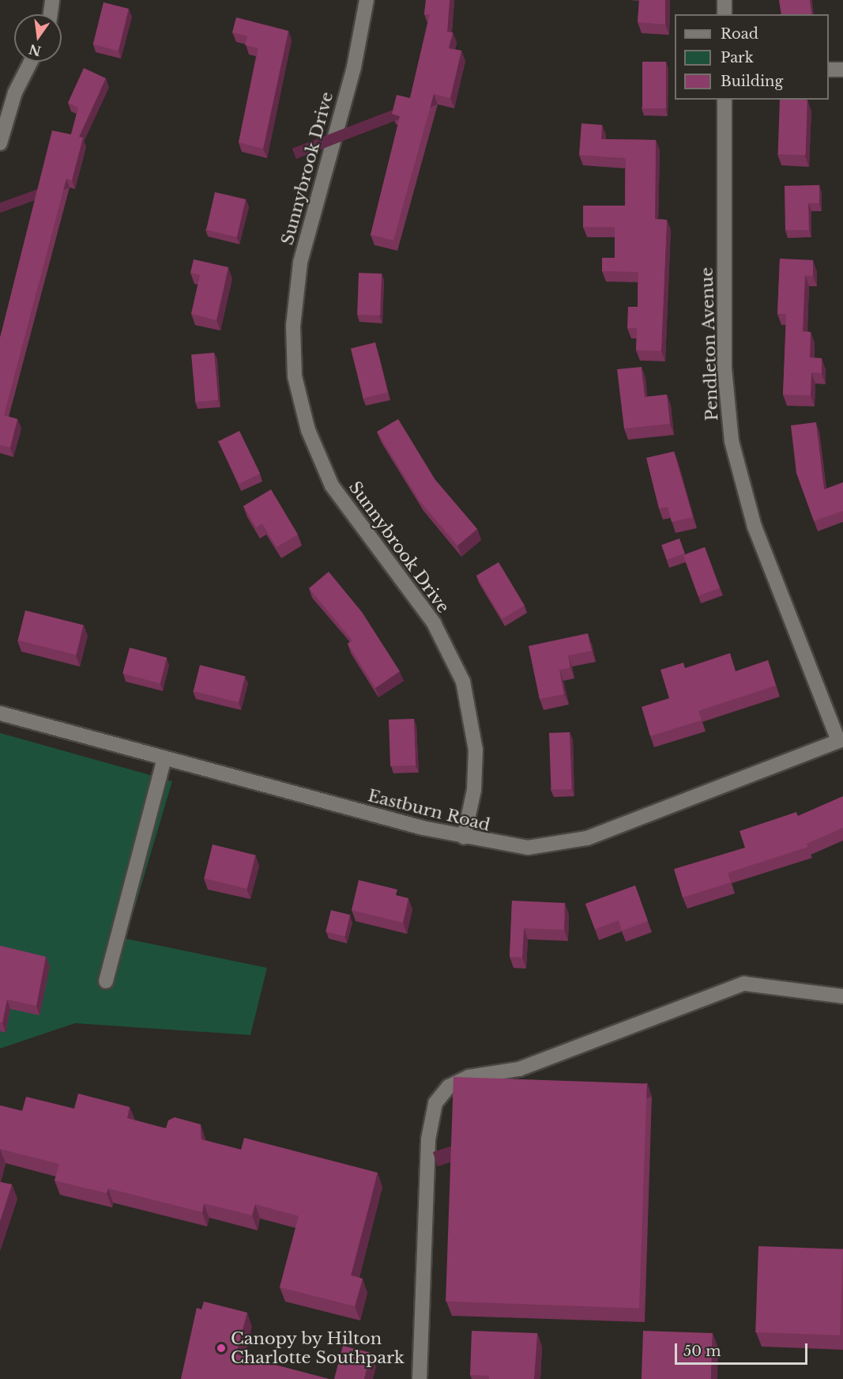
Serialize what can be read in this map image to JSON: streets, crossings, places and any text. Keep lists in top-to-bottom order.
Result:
{
  "streets": {
    "street": ["Sunnybrook Drive", "Pendleton Avenue", "Eastburn Road"]
  },
  "crossings": [
    ["Sunnybrook Drive", "Eastburn Road"],
    ["Pendleton Avenue", "Eastburn Road"]
  ],
  "places": ["Canopy by Hilton Charlotte Southpark"],
  "legend": ["Road", "Park", "Building"],
  "scale_bar": "50 m",
  "north": "bottom"
}
